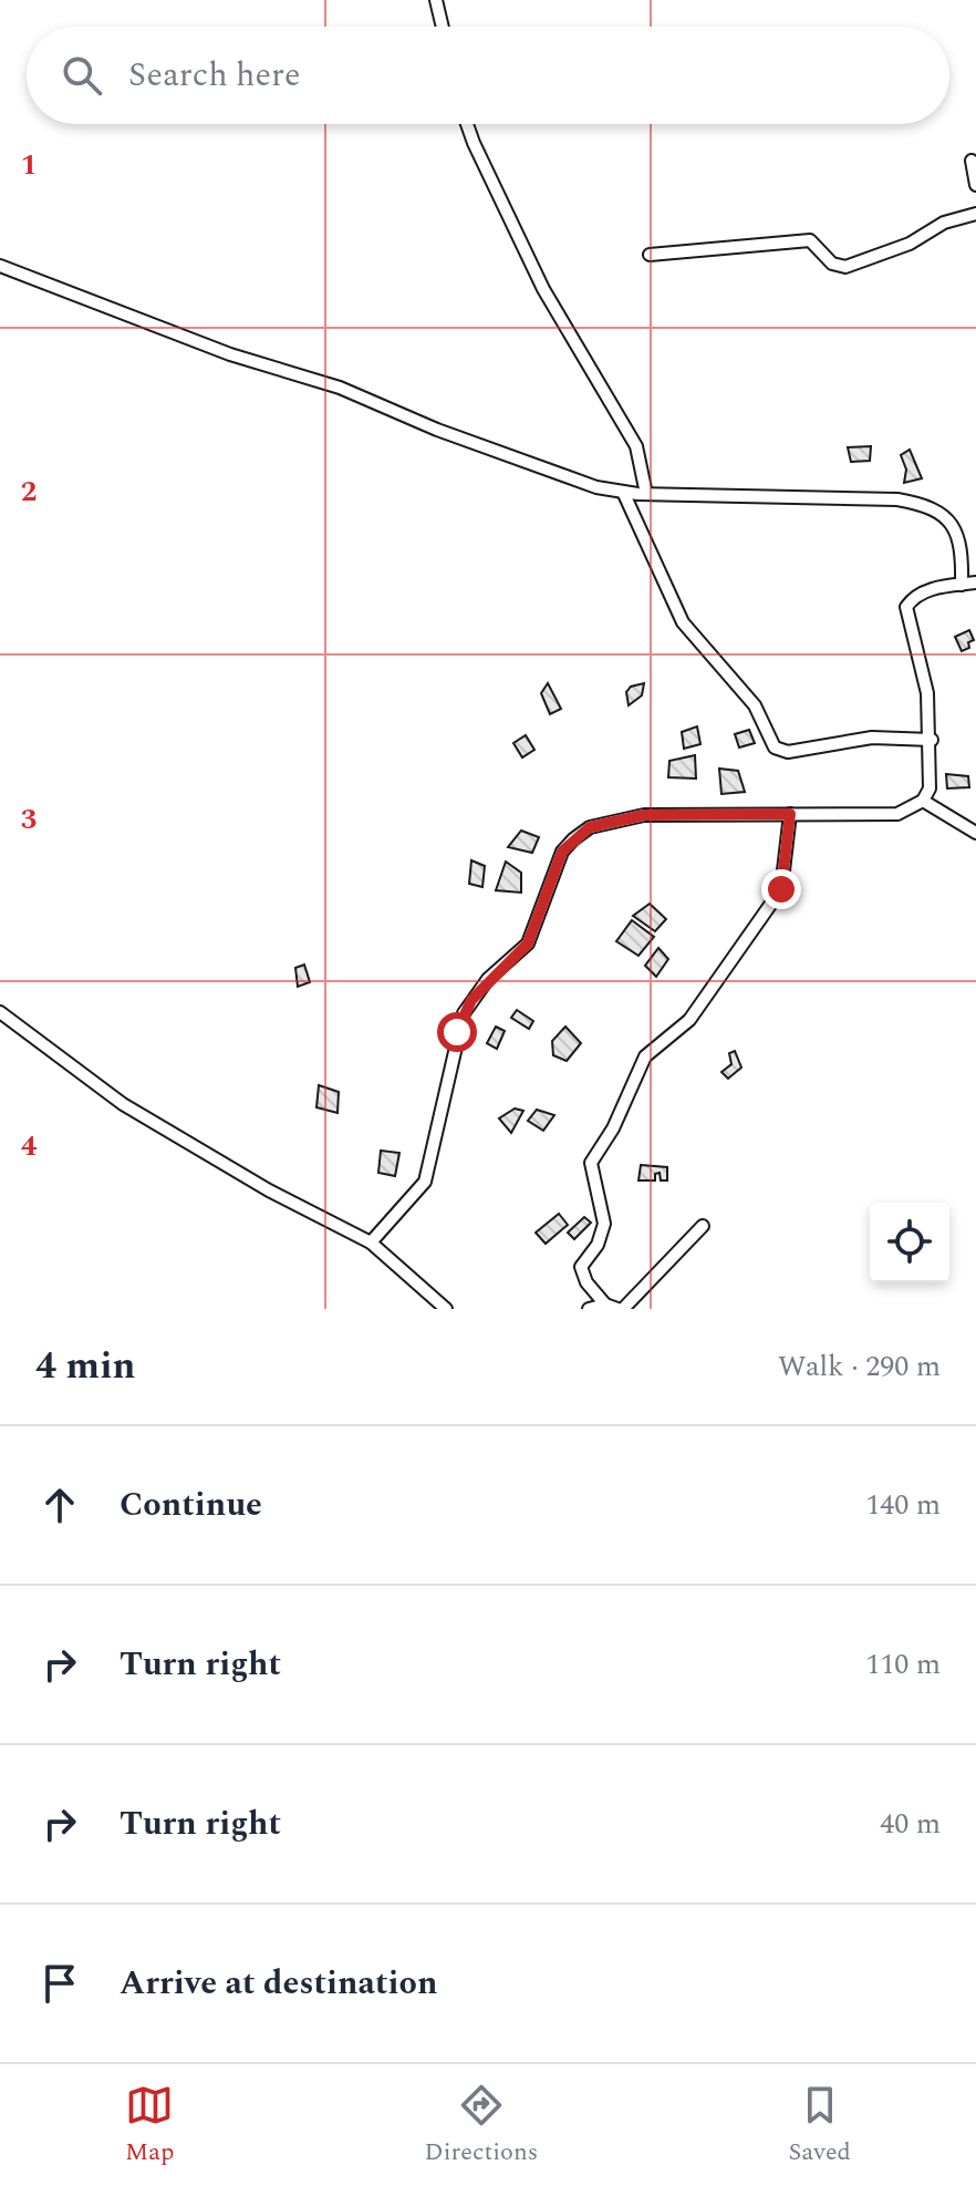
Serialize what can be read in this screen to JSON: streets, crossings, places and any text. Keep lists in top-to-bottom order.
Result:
{
  "page": {
    "search": "Search here",
    "heading": ["4 min", "Walk · 290 m"],
    "list": [
      ["Continue", "140 m"],
      ["Turn right", "110 m"],
      ["Turn right", "40 m"],
      "Arrive at destination"
    ],
    "nav": ["Map", "Directions", "Saved"]
  },
  "grid": {
    "rows": [
      "1",
      "2",
      "3",
      "4"
    ]
  }
}
